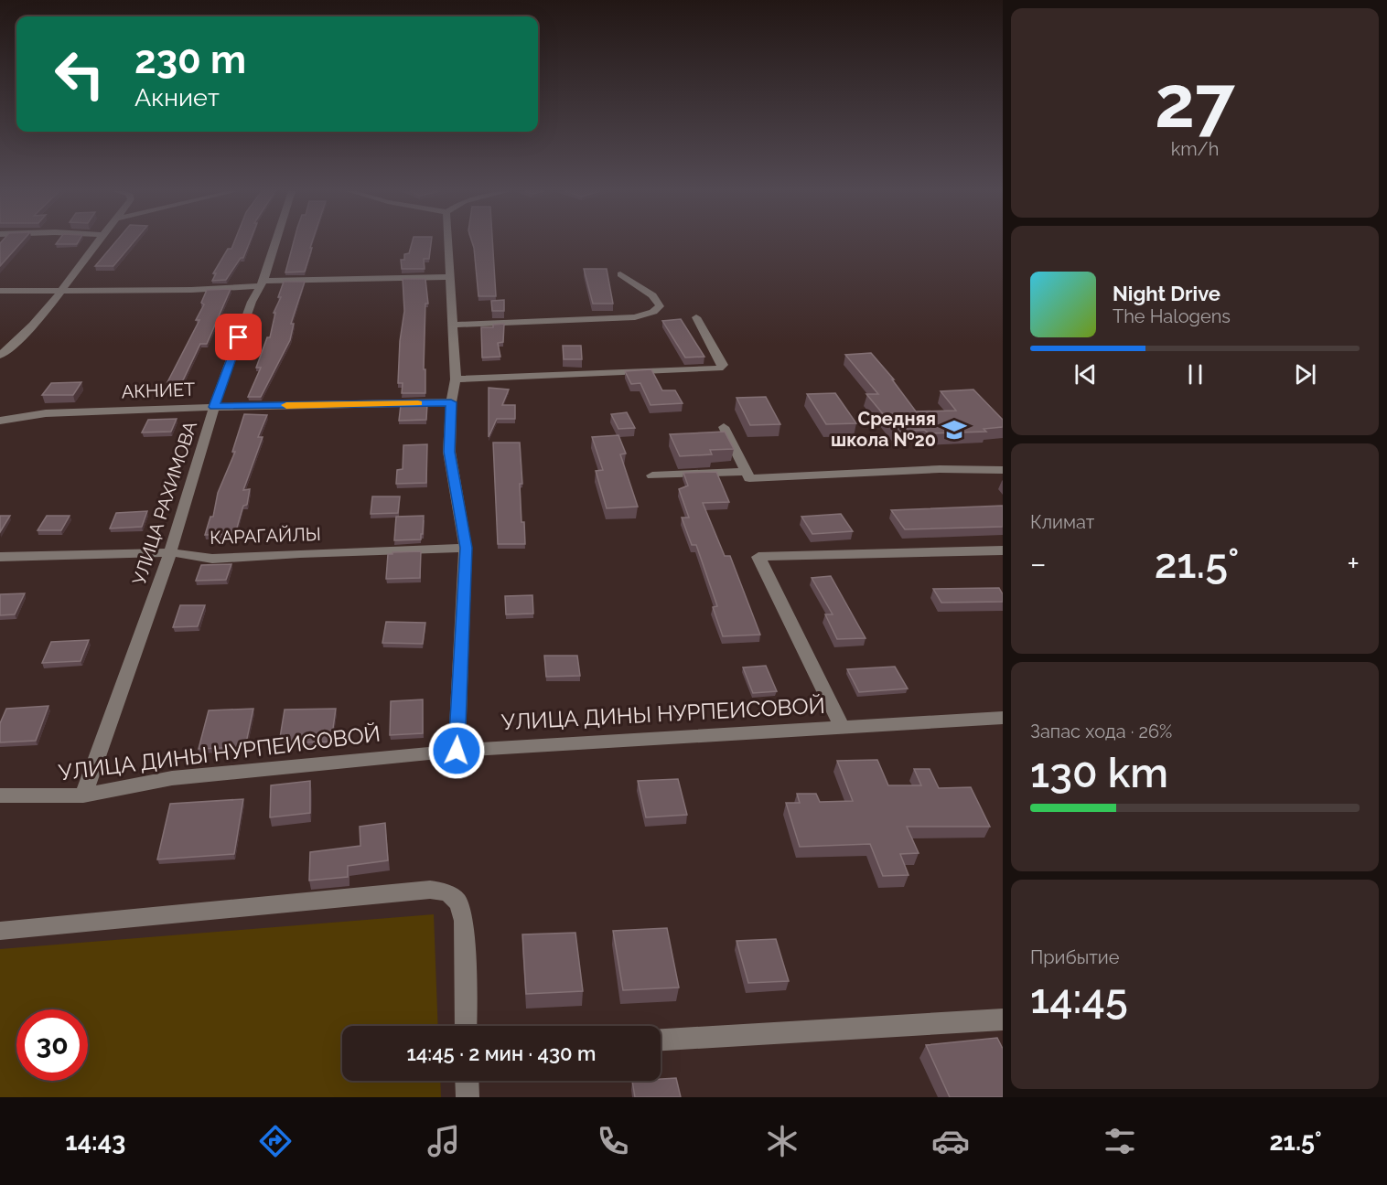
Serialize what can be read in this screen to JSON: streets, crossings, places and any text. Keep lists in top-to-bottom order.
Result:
{
  "streets": {
    "street": [
      "АКНИЕТ",
      "УЛИЦА РАХИМОВА",
      "КАРАГАЙЛЫ",
      "УЛИЦА ДИНЫ НУРПЕИСОВОЙ"
    ]
  },
  "crossings": [
    ["АКНИЕТ", "УЛИЦА РАХИМОВА"],
    ["УЛИЦА РАХИМОВА", "КАРАГАЙЛЫ"],
    ["УЛИЦА РАХИМОВА", "УЛИЦА ДИНЫ НУРПЕИСОВОЙ"]
  ],
  "places": {
    "school or university": ["Средняя школа №20"]
  },
  "page": {
    "tile": [
      ["27", "km/h"],
      "Климат",
      ["Запас хода · 26%", "130 km"],
      ["Прибытие", "14:45"]
    ],
    "turn": ["230 m", "Акниет"],
    "song": ["Night Drive", "The Halogens"],
    "heat": ["−", "21.5°", "+"],
    "limit": "30",
    "trip": "14:45 · 2 мин · 430 m",
    "tabs": ["14:43", "21.5°"]
  }
}
